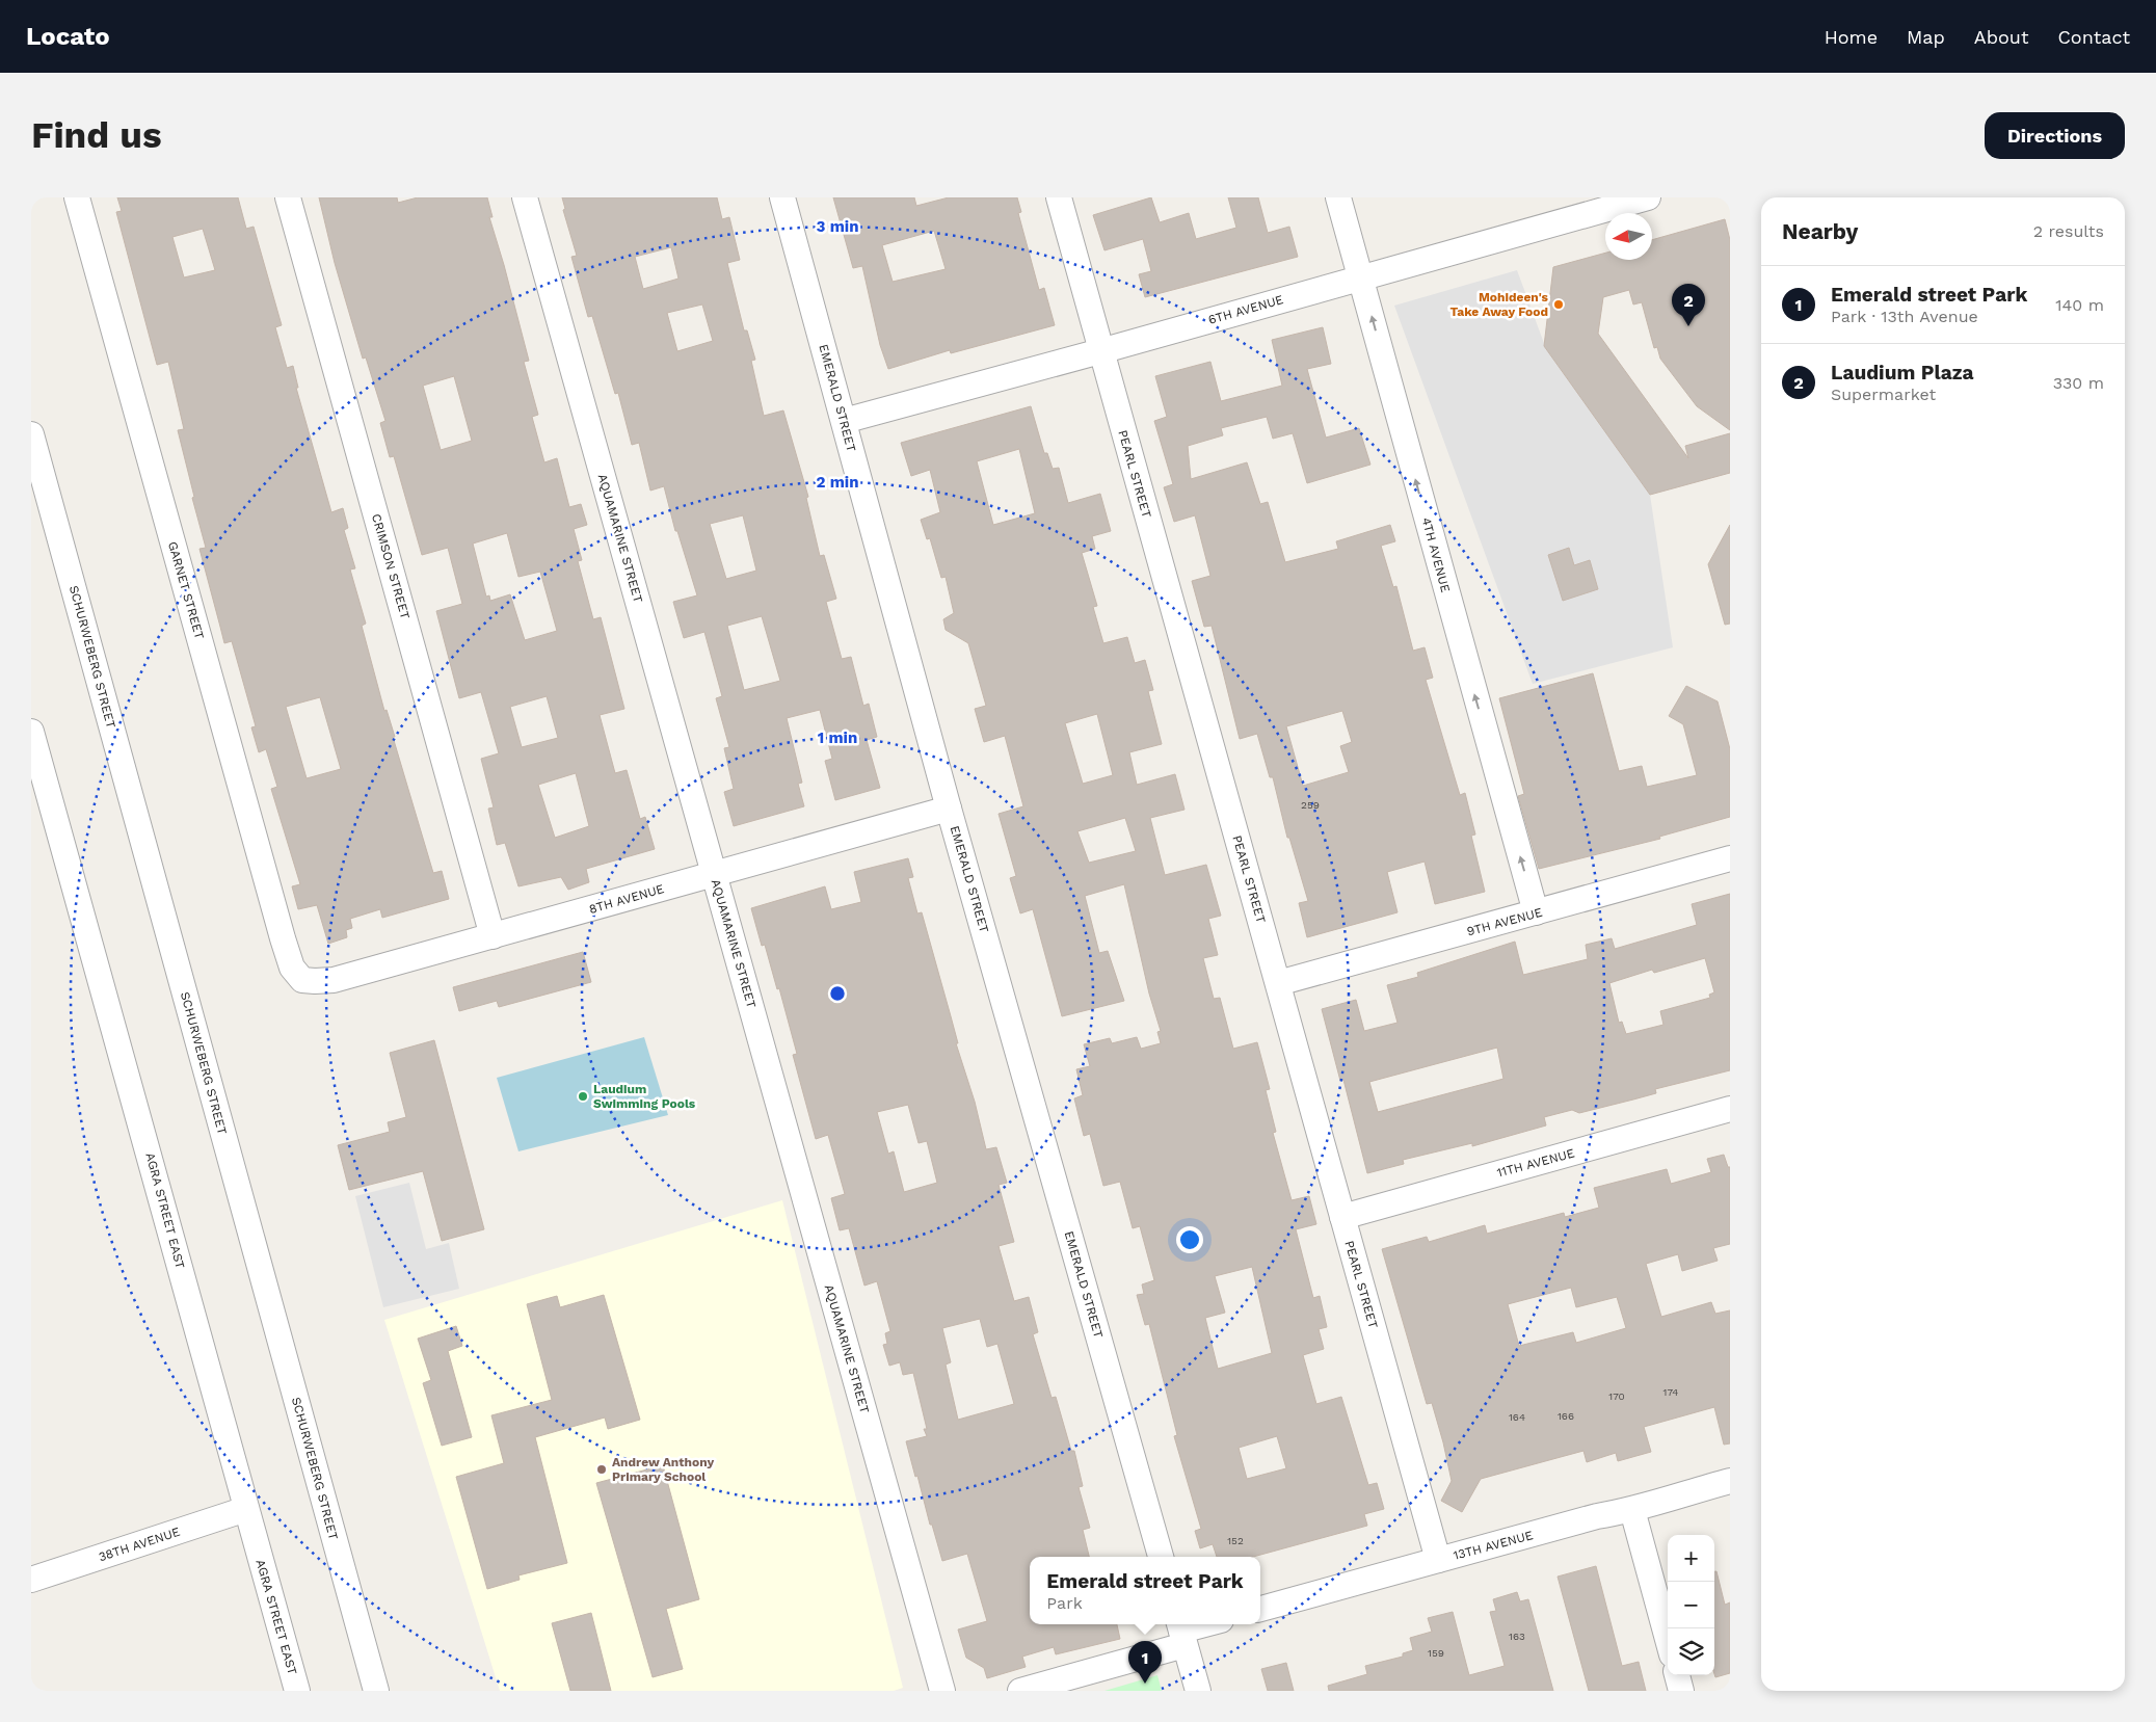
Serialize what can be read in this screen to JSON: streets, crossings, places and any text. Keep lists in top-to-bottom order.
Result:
{
  "streets": {
    "street": [
      "6TH AVENUE",
      "EMERALD STREET",
      "PEARL STREET",
      "AQUAMARINE STREET",
      "4TH AVENUE",
      "CRIMSON STREET",
      "GARNET STREET",
      "SCHURWEBERG STREET",
      "8TH AVENUE",
      "9TH AVENUE",
      "11TH AVENUE",
      "AGRA STREET EAST",
      "38TH AVENUE",
      "13TH AVENUE"
    ]
  },
  "crossings": [
    ["6TH AVENUE", "EMERALD STREET"],
    ["6TH AVENUE", "PEARL STREET"],
    ["6TH AVENUE", "4TH AVENUE"],
    ["EMERALD STREET", "8TH AVENUE"],
    ["PEARL STREET", "9TH AVENUE"],
    ["PEARL STREET", "11TH AVENUE"],
    ["PEARL STREET", "13TH AVENUE"],
    ["AQUAMARINE STREET", "8TH AVENUE"],
    ["4TH AVENUE", "9TH AVENUE"],
    ["CRIMSON STREET", "8TH AVENUE"],
    ["GARNET STREET", "8TH AVENUE"],
    ["AGRA STREET EAST", "38TH AVENUE"]
  ],
  "one_way": ["4TH AVENUE"],
  "places": ["Mohideen's Take Away Food", "Laudium Swimming Pools", "Andrew Anthony Primary School"],
  "house_numbers": [
    "259",
    "174",
    "170",
    "166",
    "164",
    "152",
    "163",
    "159"
  ],
  "north": "left",
  "page": {
    "header": "Locato",
    "nav": [
      "Home",
      "Map",
      "About",
      "Contact"
    ],
    "buttons": "Directions",
    "title": "Find us",
    "heading": ["Nearby", "2 results"],
    "list": [
      {
        "mark": "1",
        "name": "Emerald street Park",
        "note": "Park · 13th Avenue",
        "value": "140 m"
      },
      {
        "mark": "2",
        "name": "Laudium Plaza",
        "note": "Supermarket",
        "value": "330 m"
      }
    ],
    "pins": ["2", "1"],
    "map_buttons": ["+", "−"],
    "popup": ["Emerald street Park", "Park"]
  },
  "rings": ["3 min", "2 min", "1 min"]
}
